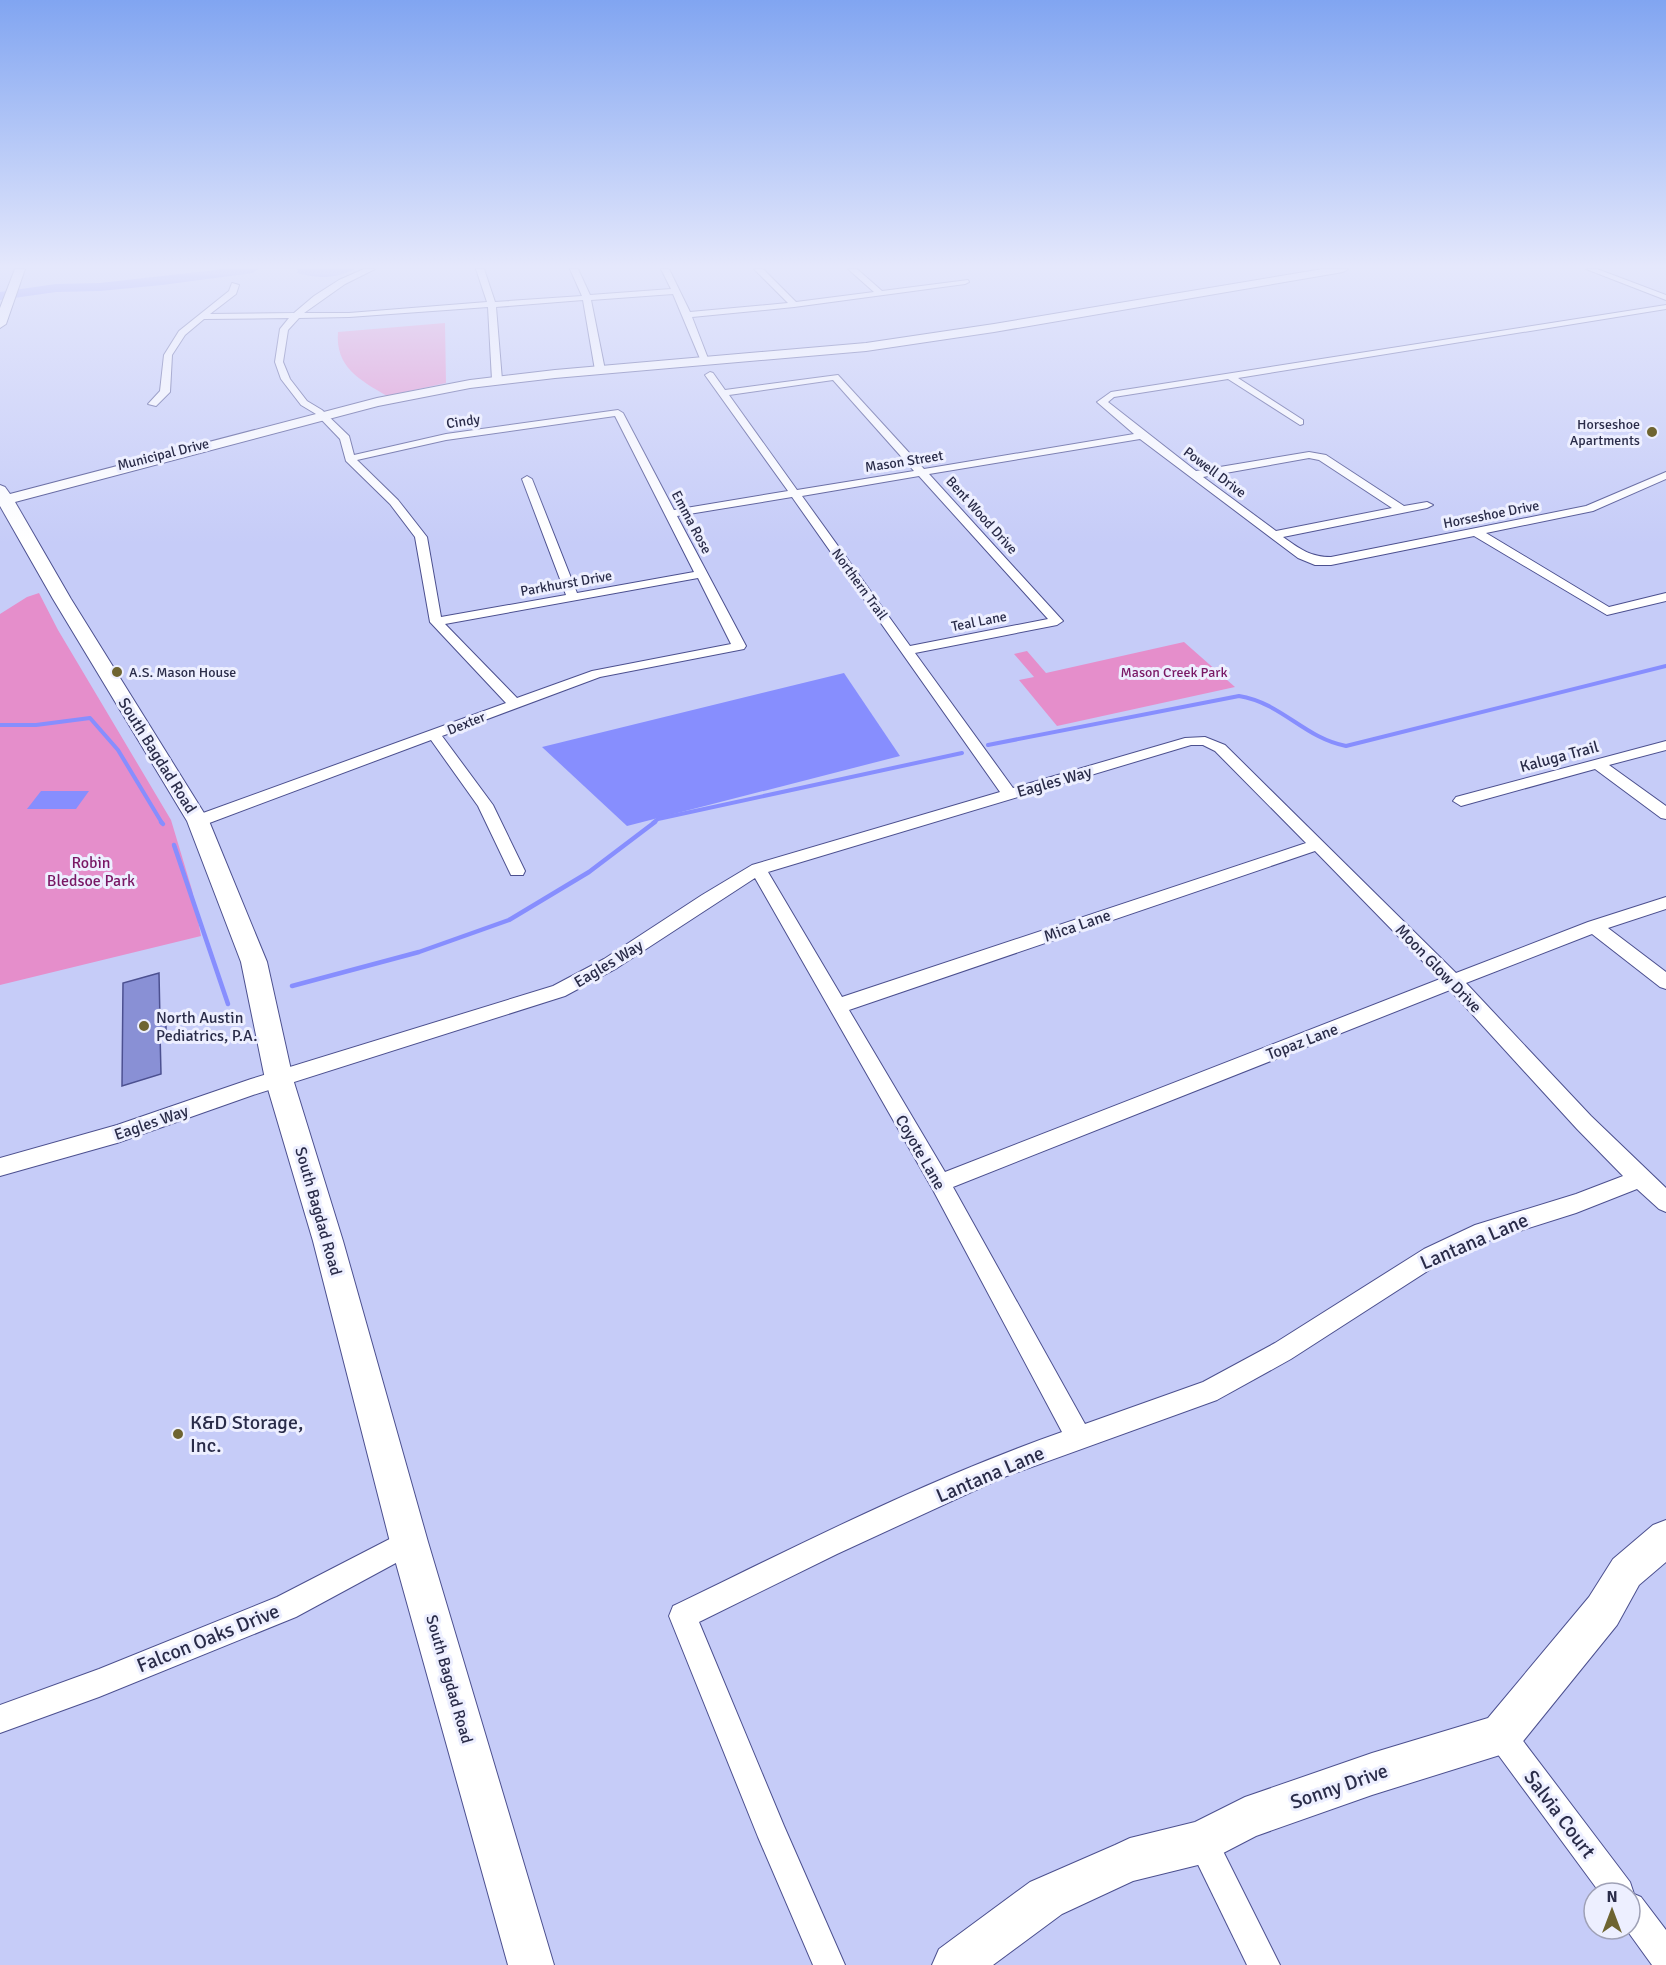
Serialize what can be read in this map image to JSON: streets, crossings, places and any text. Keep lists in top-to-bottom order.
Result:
{
  "streets": {
    "street": [
      "Cindy",
      "Municipal Drive",
      "Mason Street",
      "Powell Drive",
      "Horseshoe Drive",
      "Bent Wood Drive",
      "Emma Rose",
      "Parkhurst Drive",
      "Northern Trail",
      "Teal Lane",
      "Dexter",
      "South Bagdad Road",
      "Kaluga Trail",
      "Eagles Way",
      "Mica Lane",
      "Moon Glow Drive",
      "Topaz Lane",
      "Coyote Lane",
      "Lantana Lane",
      "Falcon Oaks Drive",
      "Sonny Drive",
      "Salvia Court"
    ]
  },
  "crossings": [
    ["Cindy", "Emma Rose"],
    ["Municipal Drive", "South Bagdad Road"],
    ["Mason Street", "Powell Drive"],
    ["Mason Street", "Bent Wood Drive"],
    ["Mason Street", "Emma Rose"],
    ["Mason Street", "Northern Trail"],
    ["Powell Drive", "Horseshoe Drive"],
    ["Bent Wood Drive", "Northern Trail"],
    ["Bent Wood Drive", "Teal Lane"],
    ["Emma Rose", "Parkhurst Drive"],
    ["Emma Rose", "Dexter"],
    ["Northern Trail", "Teal Lane"],
    ["Northern Trail", "Eagles Way"],
    ["Dexter", "South Bagdad Road"],
    ["South Bagdad Road", "Eagles Way"],
    ["South Bagdad Road", "Falcon Oaks Drive"],
    ["Eagles Way", "Moon Glow Drive"],
    ["Eagles Way", "Coyote Lane"],
    ["Mica Lane", "Moon Glow Drive"],
    ["Mica Lane", "Coyote Lane"],
    ["Moon Glow Drive", "Topaz Lane"],
    ["Moon Glow Drive", "Lantana Lane"],
    ["Topaz Lane", "Coyote Lane"],
    ["Coyote Lane", "Lantana Lane"],
    ["Sonny Drive", "Salvia Court"]
  ],
  "parks": ["Mason Creek Park", "Robin Bledsoe Park"],
  "places": [
    "Horseshoe Apartments",
    "A.S. Mason House",
    "North Austin Pediatrics, P.A.",
    "K&D Storage, Inc."
  ],
  "north": "top"
}
